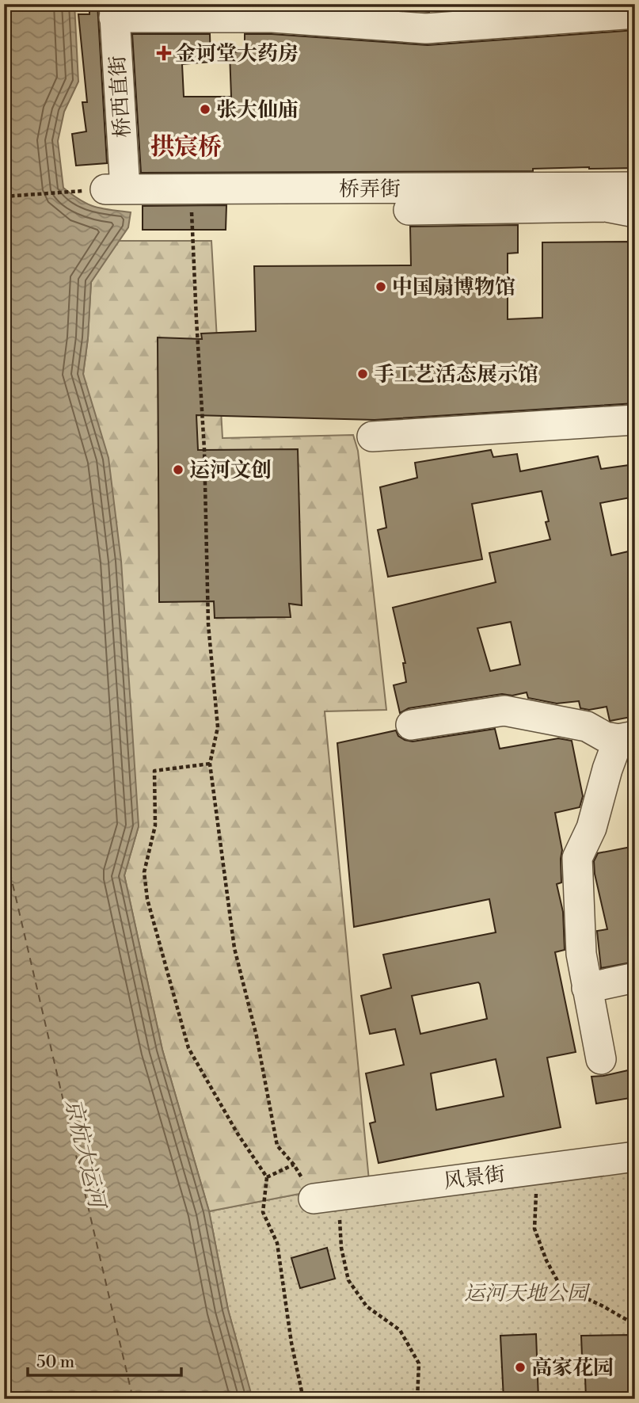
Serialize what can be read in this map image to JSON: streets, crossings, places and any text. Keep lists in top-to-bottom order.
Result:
{
  "streets": {
    "street": ["桥西直街", "桥弄街", "风景街"]
  },
  "crossings": [
    ["桥西直街", "桥弄街"]
  ],
  "districts": ["拱宸桥"],
  "water": ["京杭大运河"],
  "parks": ["运河天地公园"],
  "places": {
    "health": ["金诃堂大药房"],
    "other": [
      "张大仙庙",
      "中国扇博物馆",
      "手工艺活态展示馆",
      "运河文创",
      "高家花园"
    ]
  },
  "scale_bar": "50 m"
}
